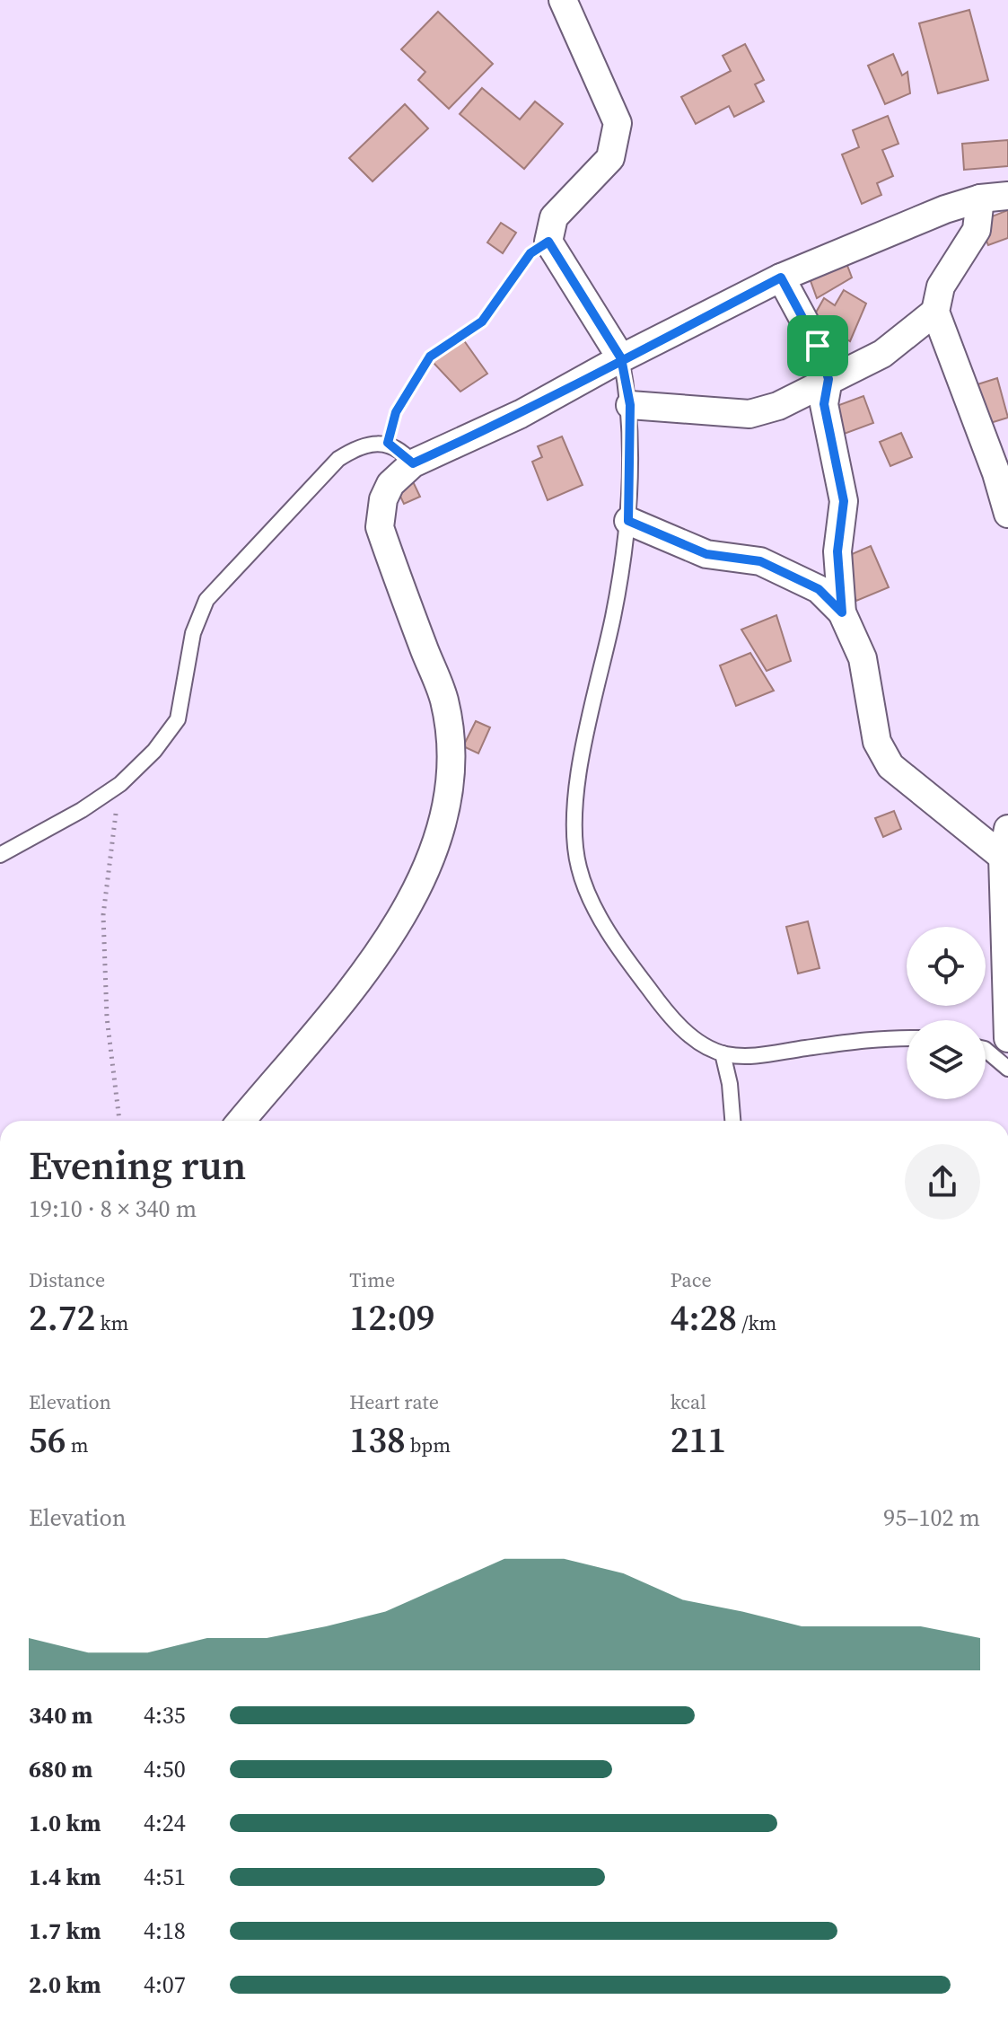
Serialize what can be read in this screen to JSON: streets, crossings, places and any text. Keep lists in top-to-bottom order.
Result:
{
  "page": {
    "heading": ["Evening run", "19:10 · 8 × 340 m"],
    "stats": [
      ["Distance", "2.72 km"],
      ["Time", "12:09"],
      ["Pace", "4:28 /km"],
      ["Elevation", "56 m"],
      ["Heart rate", "138 bpm"],
      ["kcal", "211"]
    ],
    "chart": ["Elevation", "95–102 m"],
    "list": [
      {
        "name": "340 m",
        "note": "4:35"
      },
      {
        "name": "680 m",
        "note": "4:50"
      },
      {
        "name": "1.0 km",
        "note": "4:24"
      },
      {
        "name": "1.4 km",
        "note": "4:51"
      },
      {
        "name": "1.7 km",
        "note": "4:18"
      },
      {
        "name": "2.0 km",
        "note": "4:07"
      }
    ]
  }
}
